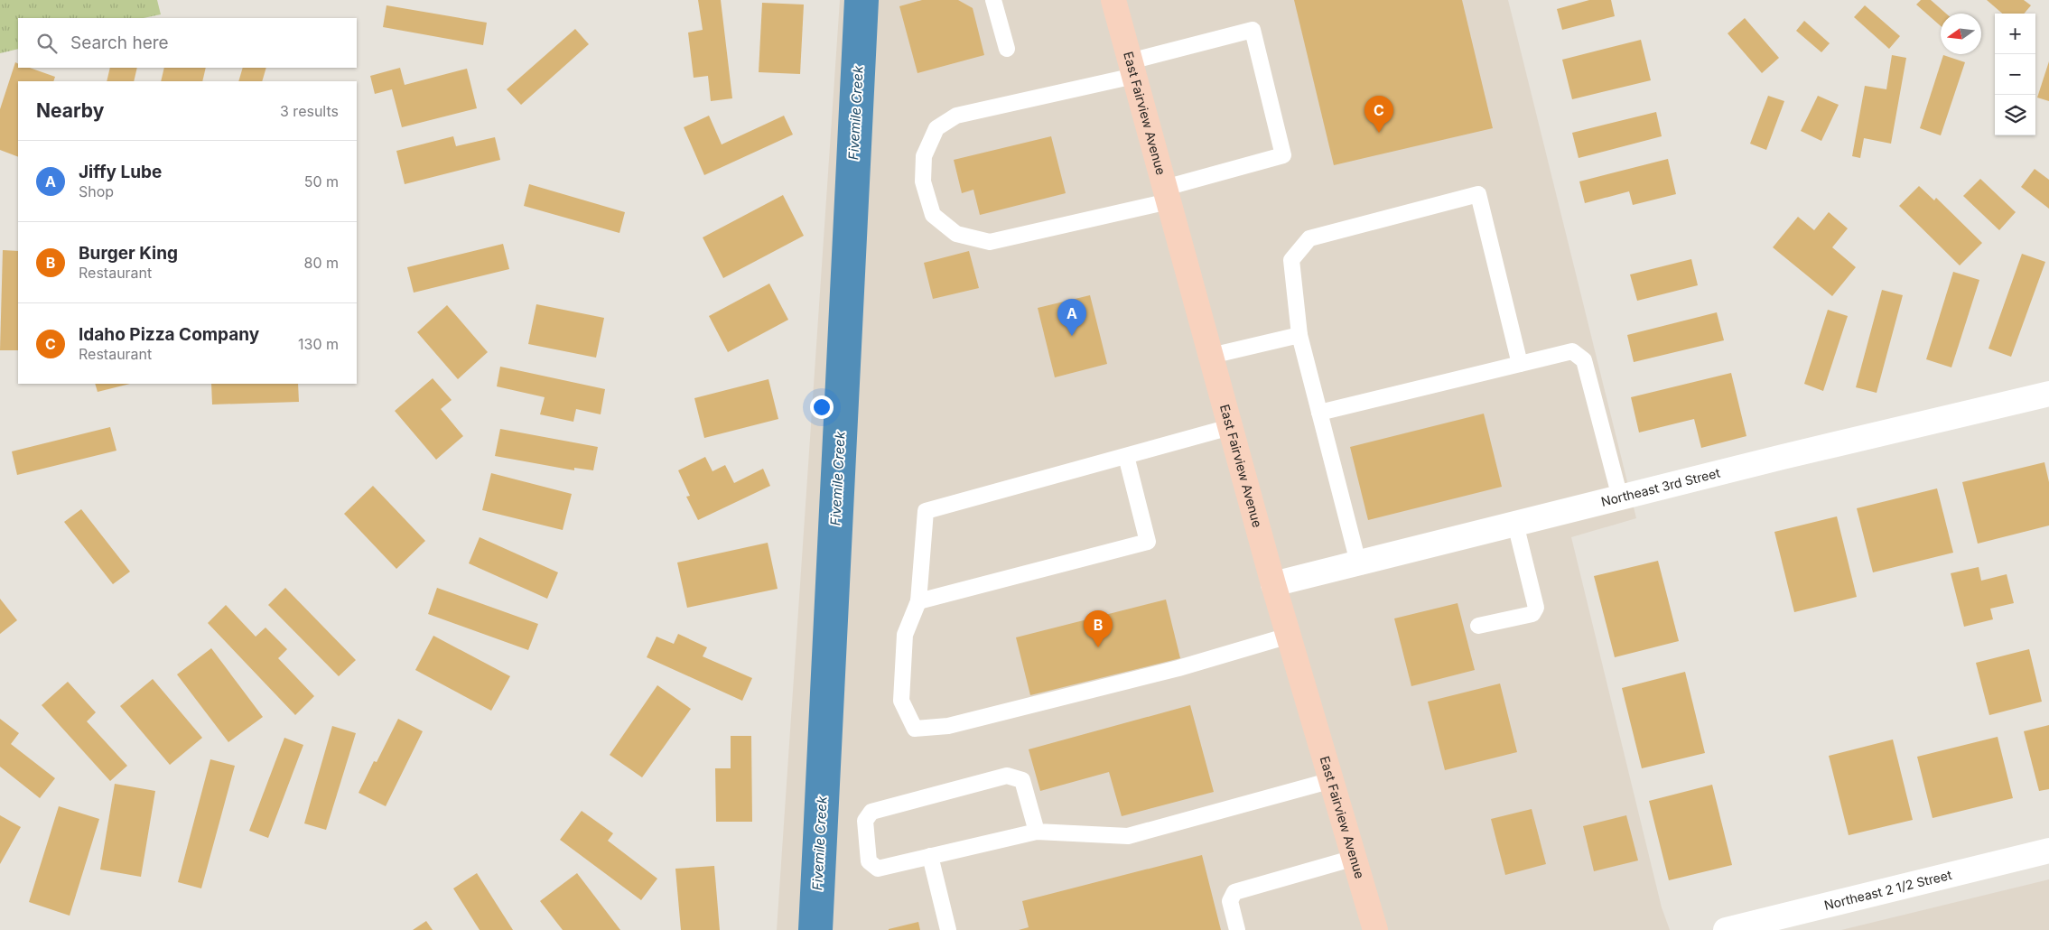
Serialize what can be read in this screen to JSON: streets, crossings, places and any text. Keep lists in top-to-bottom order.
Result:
{
  "streets": {
    "main road": ["East Fairview Avenue"],
    "street": ["Northeast 3rd Street", "Northeast 2 1/2 Street"]
  },
  "crossings": [
    ["East Fairview Avenue", "Northeast 3rd Street"]
  ],
  "water": ["Fivemile Creek"],
  "north": "left",
  "page": {
    "map_buttons": ["+", "−"],
    "search": "Search here",
    "heading": ["Nearby", "3 results"],
    "pins": ["C", "A", "B"],
    "list": [
      {
        "mark": "A",
        "name": "Jiffy Lube",
        "note": "Shop",
        "value": "50 m"
      },
      {
        "mark": "B",
        "name": "Burger King",
        "note": "Restaurant",
        "value": "80 m"
      },
      {
        "mark": "C",
        "name": "Idaho Pizza Company",
        "note": "Restaurant",
        "value": "130 m"
      }
    ]
  }
}
